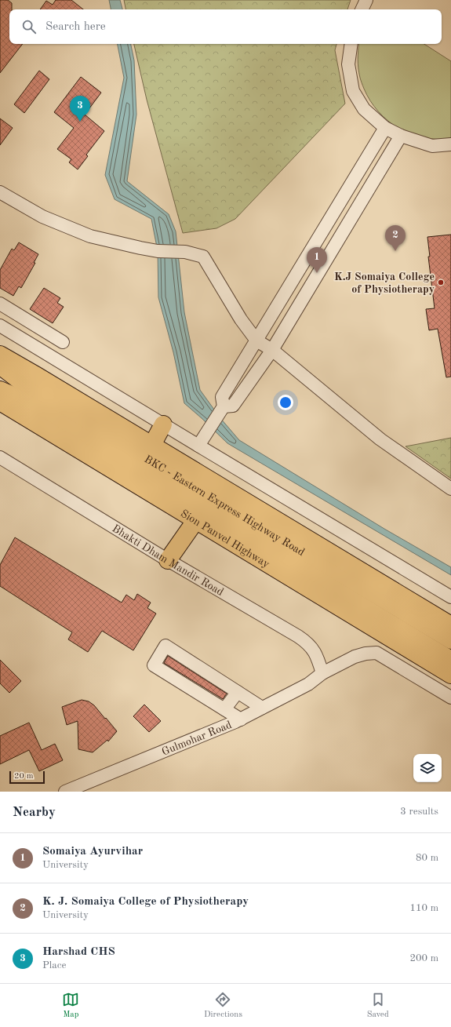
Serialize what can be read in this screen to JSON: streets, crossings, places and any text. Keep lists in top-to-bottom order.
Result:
{
  "streets": {
    "highway": ["Sion Panvel Highway"],
    "main road": ["BKC - Eastern Express Highway Road"],
    "street": ["Bhakti Dham Mandir Road", "Gulmohar Road"]
  },
  "crossings": [
    ["Bhakti Dham Mandir Road", "Gulmohar Road"]
  ],
  "places": ["K.J Somaiya College of Physiotherapy"],
  "scale_bar": "20 m",
  "page": {
    "search": "Search here",
    "pins": ["3", "2", "1"],
    "scale": "20 m",
    "heading": ["Nearby", "3 results"],
    "list": [
      {
        "mark": "1",
        "name": "Somaiya Ayurvihar",
        "note": "University",
        "value": "80 m"
      },
      {
        "mark": "2",
        "name": "K. J. Somaiya College of Physiotherapy",
        "note": "University",
        "value": "110 m"
      },
      {
        "mark": "3",
        "name": "Harshad CHS",
        "note": "Place",
        "value": "200 m"
      }
    ],
    "nav": ["Map", "Directions", "Saved"]
  }
}
